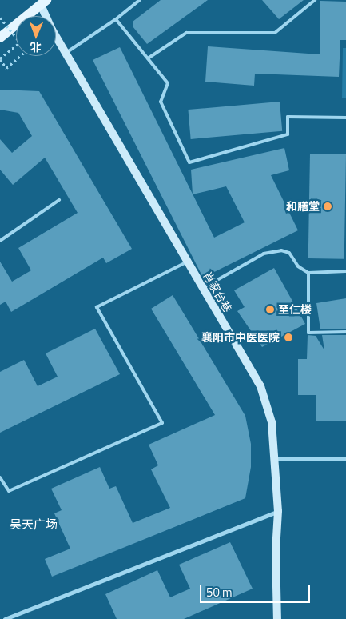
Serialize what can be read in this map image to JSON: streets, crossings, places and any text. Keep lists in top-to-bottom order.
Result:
{
  "streets": {
    "street": ["肖家台巷"]
  },
  "districts": ["昊天广场"],
  "places": ["和膳堂", "至仁楼", "襄阳市中医医院"],
  "scale_bar": "50 m",
  "north": "bottom"
}
